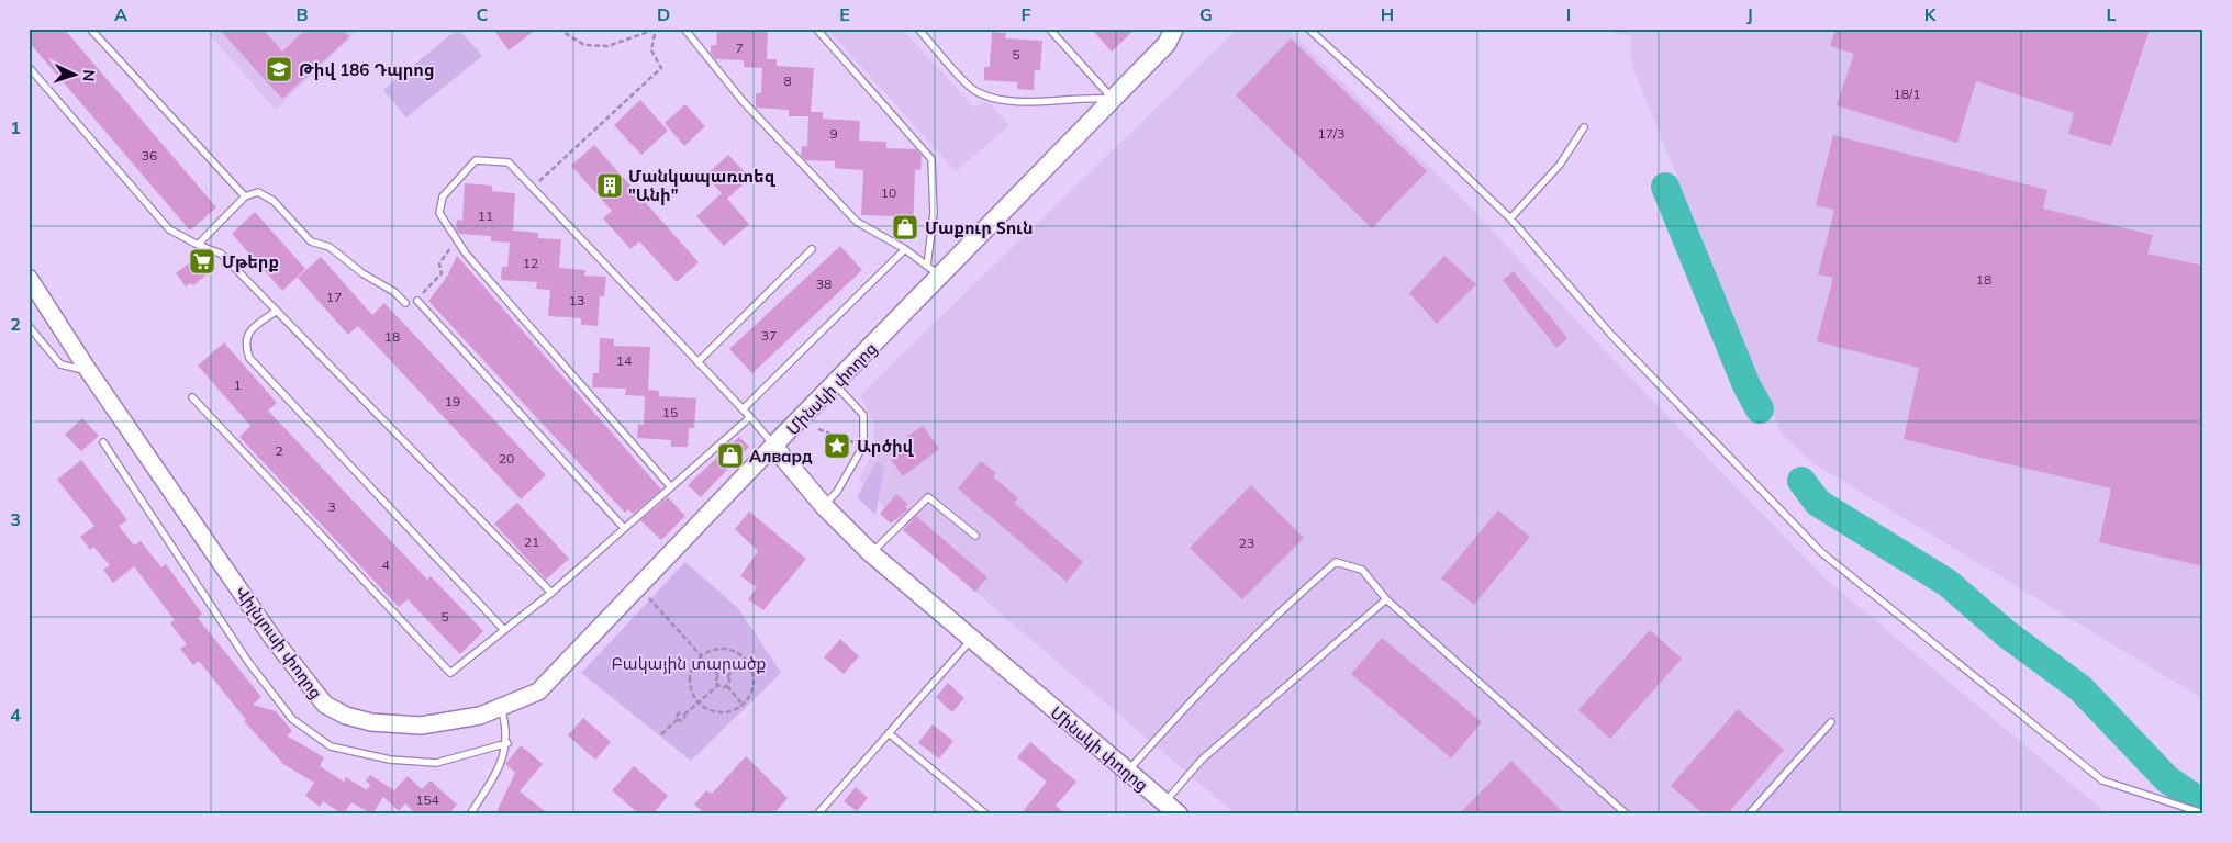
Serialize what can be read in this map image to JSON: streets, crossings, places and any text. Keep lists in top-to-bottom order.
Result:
{
  "streets": {
    "main road": ["Մինսկի փողոց"],
    "street": ["Վիլնյուսի փողոց"]
  },
  "crossings": [
    ["Մինսկի փողոց", "Վիլնյուսի փողոց"]
  ],
  "parks": ["Բակային տարածք"],
  "places": {
    "school or university": ["Թիվ 186 Դպրոց"],
    "building": ["Մանկապառտեզ \"Անի\""],
    "shop": ["Մաքուր Տուն", "Алвард"],
    "supermarket": ["Մթերք"],
    "place": ["Արծիվ"]
  },
  "house_numbers": [
    "7",
    "5",
    "8",
    "18/1",
    "9",
    "17/3",
    "36",
    "10",
    "11",
    "12",
    "18",
    "38",
    "17",
    "13",
    "37",
    "18",
    "14",
    "1",
    "19",
    "15",
    "2",
    "20",
    "3",
    "21",
    "23",
    "4",
    "5",
    "154"
  ],
  "north": "right",
  "grid": {
    "columns": [
      "A",
      "B",
      "C",
      "D",
      "E",
      "F",
      "G",
      "H",
      "I",
      "J",
      "K",
      "L"
    ],
    "rows": [
      "1",
      "2",
      "3",
      "4"
    ]
  }
}
